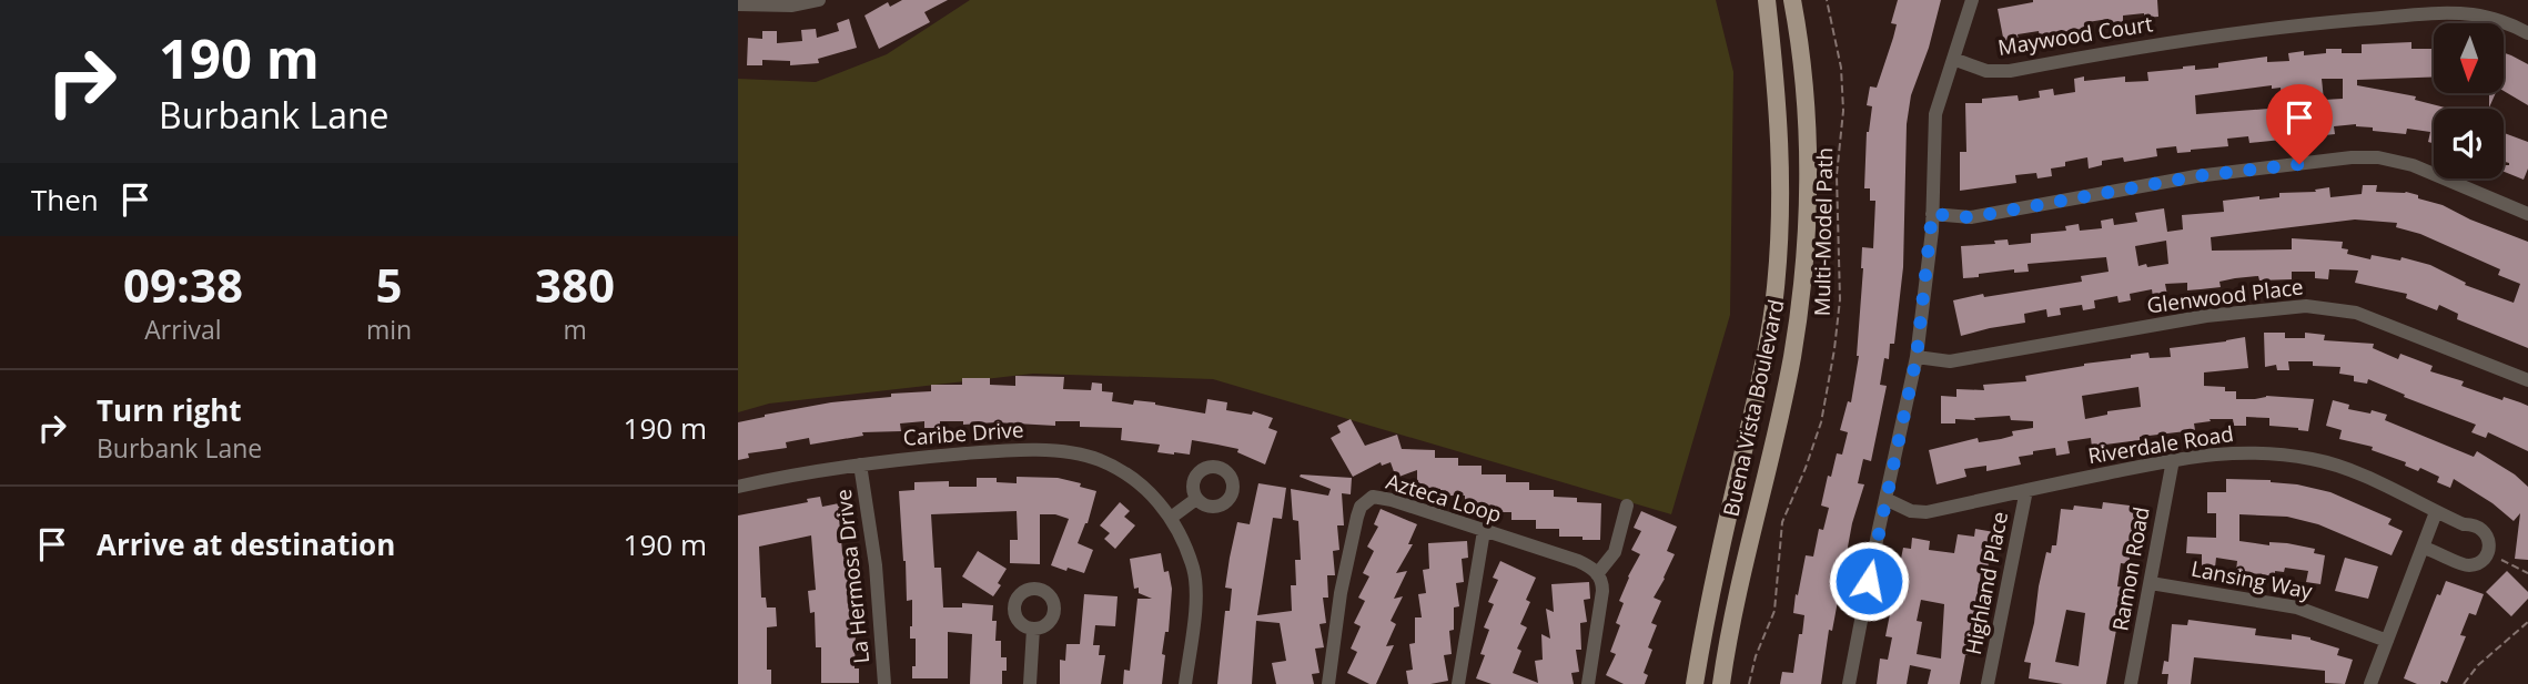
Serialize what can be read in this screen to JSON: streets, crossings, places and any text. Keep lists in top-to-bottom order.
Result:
{
  "streets": {
    "main road": ["Buena Vista Boulevard"],
    "street": [
      "Maywood Court",
      "Glenwood Place",
      "Caribe Drive",
      "Riverdale Road",
      "Azteca Loop",
      "Ramon Road",
      "La Hermosa Drive",
      "Lansing Way",
      "Highland Place"
    ],
    "path": ["Multi-Model Path"]
  },
  "crossings": [
    ["Caribe Drive", "La Hermosa Drive"],
    ["Riverdale Road", "Ramon Road"],
    ["Riverdale Road", "Highland Place"],
    ["Ramon Road", "Lansing Way"]
  ],
  "north": "bottom",
  "page": {
    "turn": ["190 m", "Burbank Lane"],
    "then": "Then",
    "eta": [
      "09:38",
      "Arrival",
      "5",
      "min",
      "380",
      "m"
    ],
    "list": [
      {
        "name": "Turn right",
        "note": "Burbank Lane",
        "value": "190 m"
      },
      {
        "name": "Arrive at destination",
        "value": "190 m"
      }
    ]
  }
}
